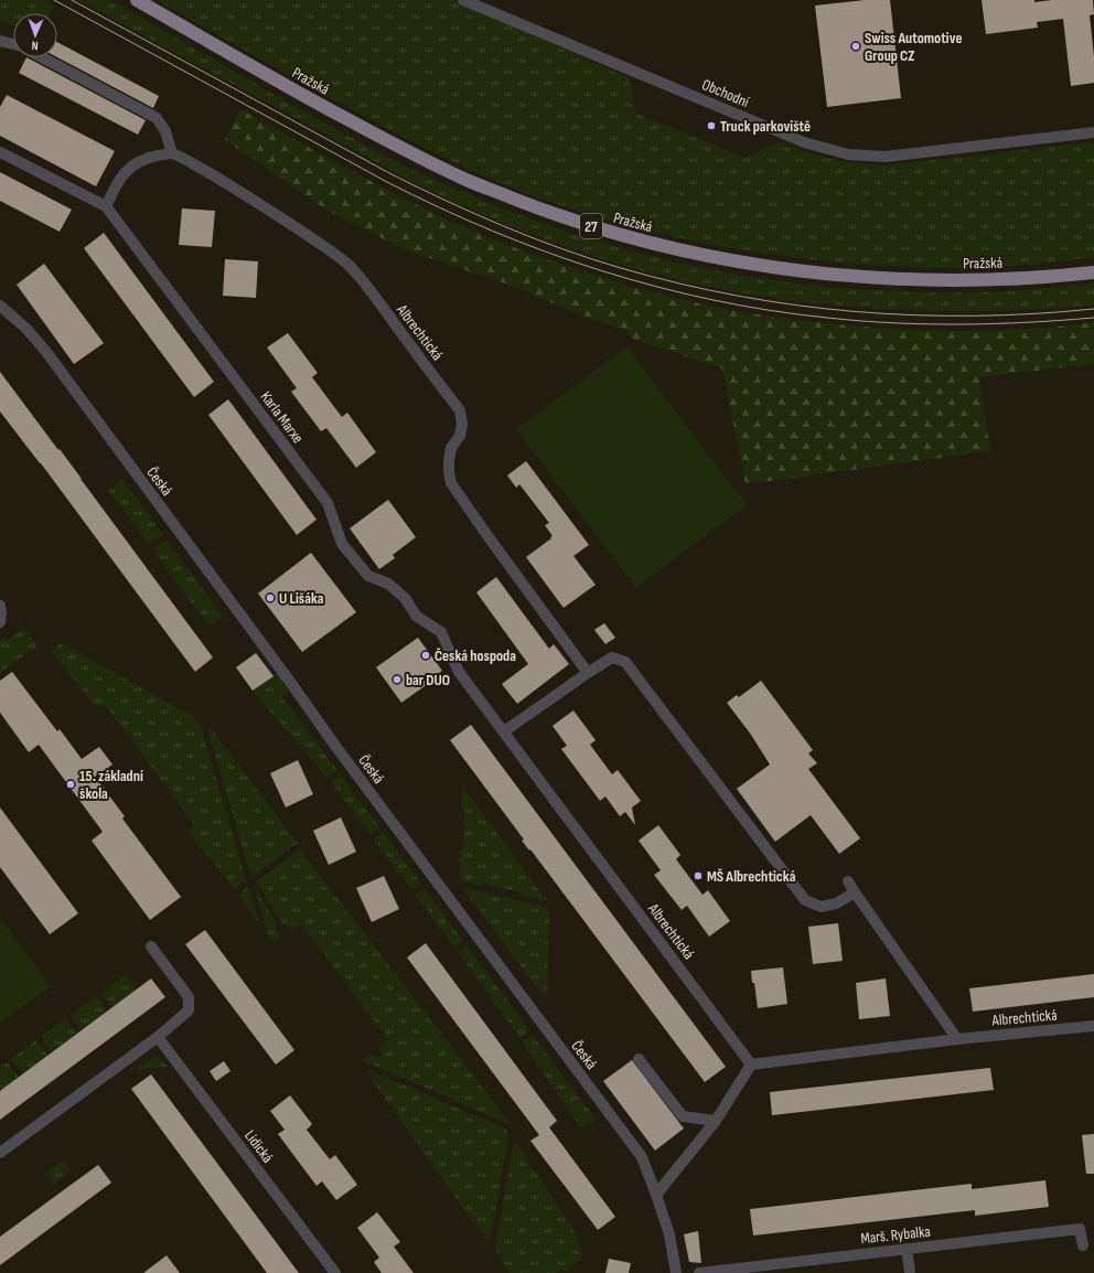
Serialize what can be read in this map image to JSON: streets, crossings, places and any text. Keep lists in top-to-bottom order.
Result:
{
  "streets": {
    "main road": ["Pražská", "27"],
    "street": [
      "Obchodní",
      "Albrechtická",
      "Karla Marxe",
      "Česká",
      "Lidická",
      "Marš. Rybalka"
    ]
  },
  "crossings": [
    ["Albrechtická", "Karla Marxe"]
  ],
  "places": [
    "Swiss Automotive Group CZ",
    "Truck parkoviště",
    "U Lišáka",
    "Česká hospoda",
    "bar DUO",
    "15. základní škola",
    "MŠ Albrechtická"
  ],
  "north": "bottom"
}
